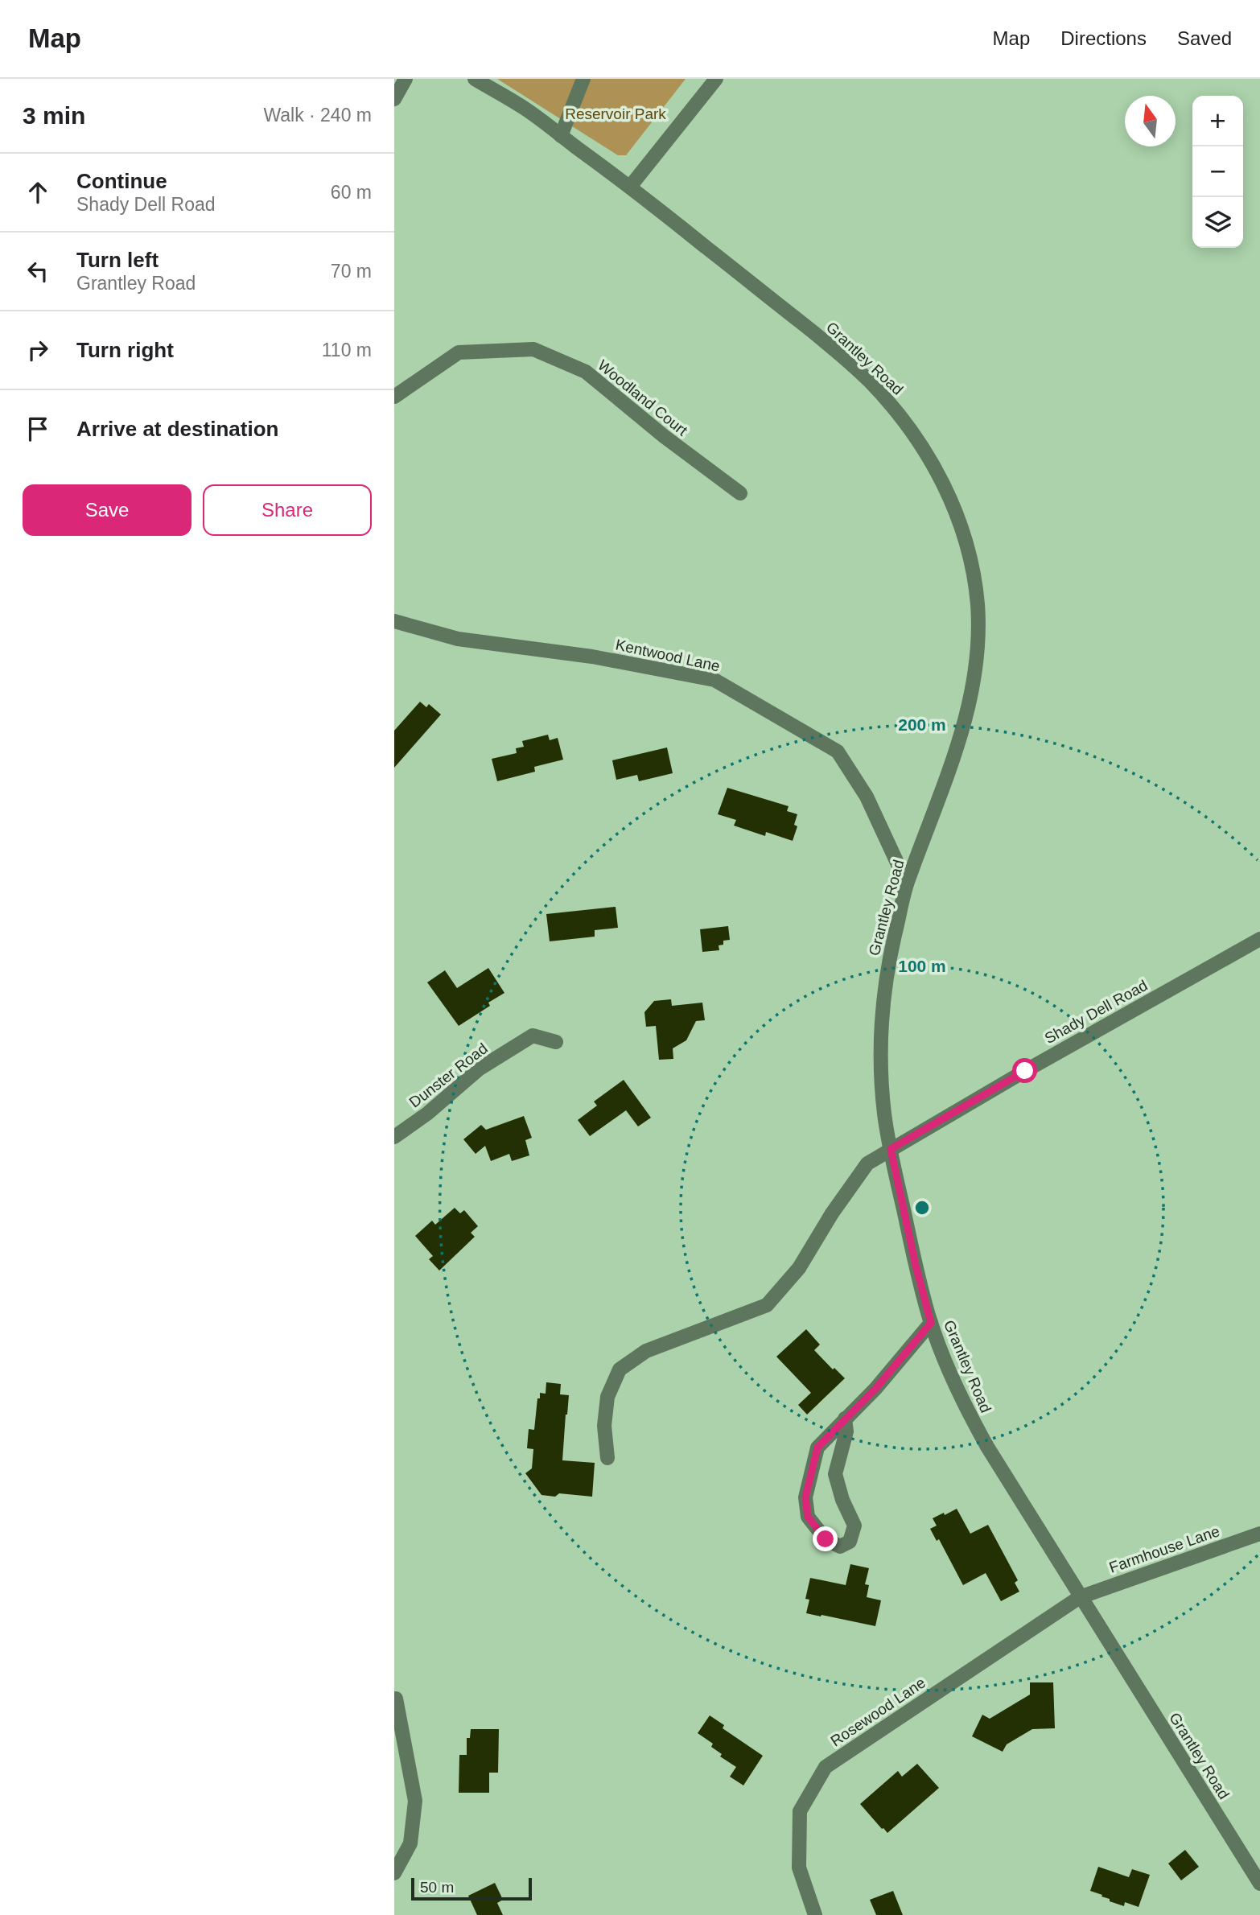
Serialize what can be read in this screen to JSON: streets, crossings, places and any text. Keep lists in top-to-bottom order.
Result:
{
  "streets": {
    "street": [
      "Grantley Road",
      "Woodland Court",
      "Kentwood Lane",
      "Shady Dell Road",
      "Dunster Road",
      "Farmhouse Lane",
      "Rosewood Lane"
    ]
  },
  "crossings": [
    ["Grantley Road", "Kentwood Lane"],
    ["Grantley Road", "Shady Dell Road"],
    ["Grantley Road", "Farmhouse Lane"],
    ["Grantley Road", "Rosewood Lane"],
    ["Farmhouse Lane", "Rosewood Lane"]
  ],
  "parks": ["Reservoir Park"],
  "scale_bar": "50 m",
  "north": "top",
  "page": {
    "header": "Map",
    "nav": ["Map", "Directions", "Saved"],
    "heading": ["3 min", "Walk · 240 m"],
    "map_buttons": ["+", "−"],
    "list": [
      ["Continue", "Shady Dell Road", "60 m"],
      ["Turn left", "Grantley Road", "70 m"],
      ["Turn right", "110 m"],
      "Arrive at destination"
    ],
    "buttons": ["Save", "Share"],
    "scale": "50 m"
  },
  "rings": ["200 m", "100 m"]
}
